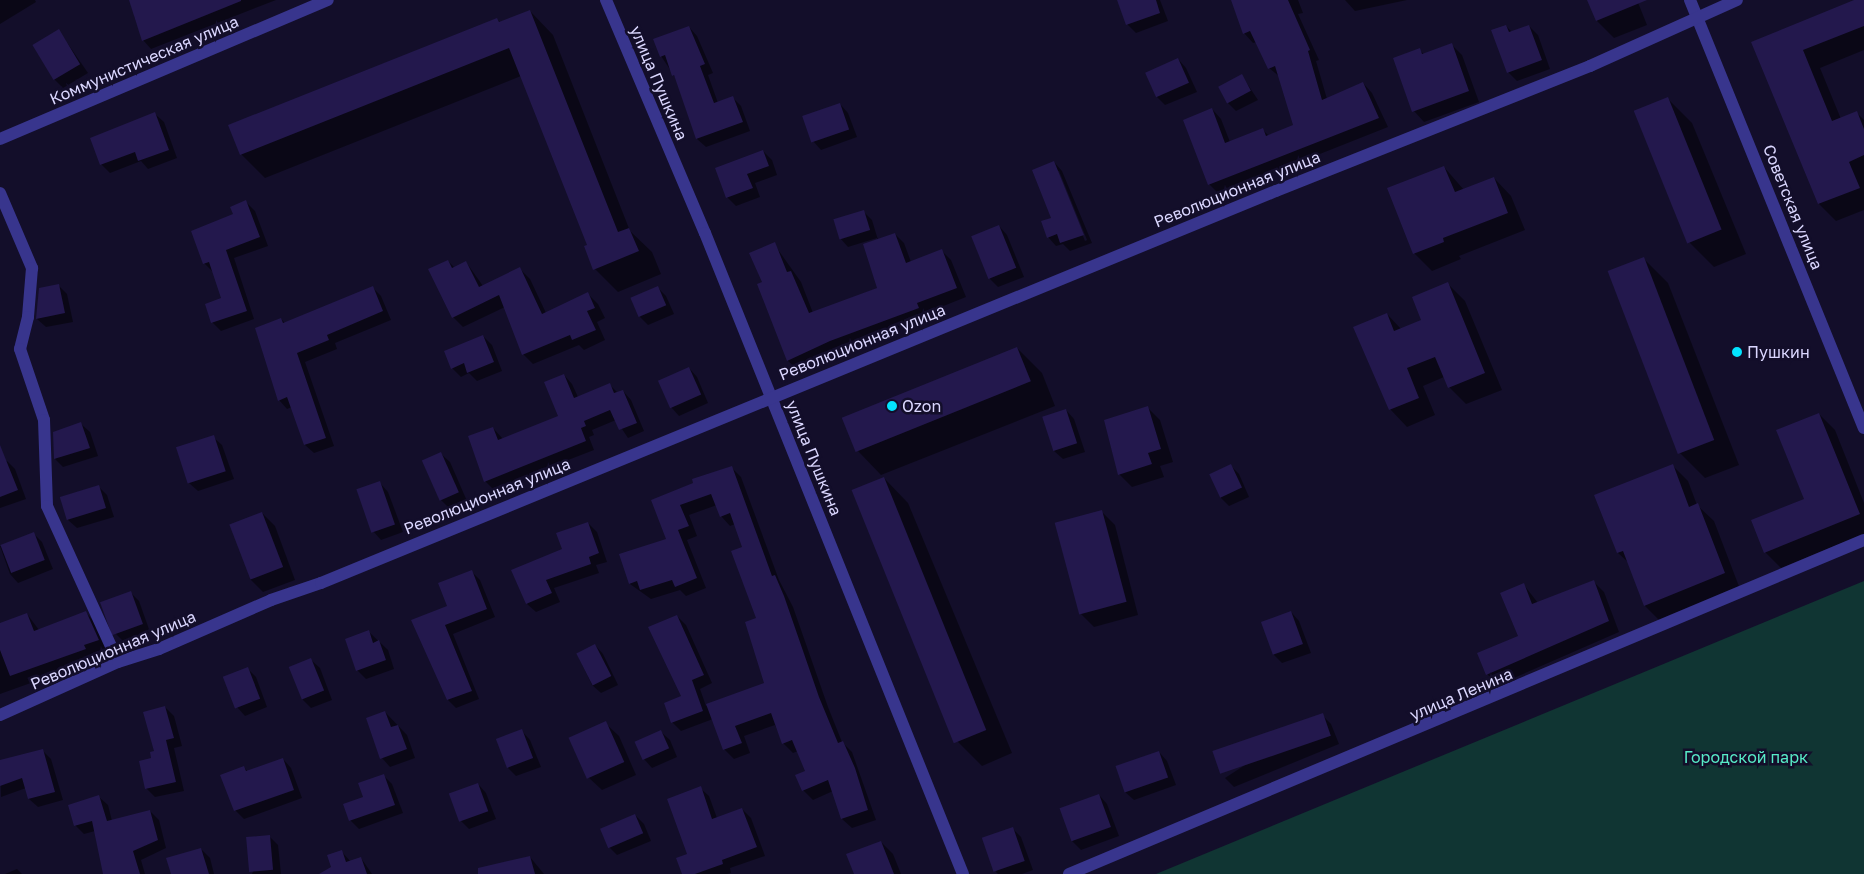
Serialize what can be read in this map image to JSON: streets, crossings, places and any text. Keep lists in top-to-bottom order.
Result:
{
  "streets": {
    "street": [
      "Коммунистическая улица",
      "улица Пушкина",
      "Революционная улица",
      "Советская улица",
      "улица Ленина"
    ]
  },
  "crossings": [
    ["улица Пушкина", "Революционная улица"],
    ["Революционная улица", "Советская улица"]
  ],
  "parks": ["Городской парк"],
  "places": ["Пушкин", "Ozon"]
}
